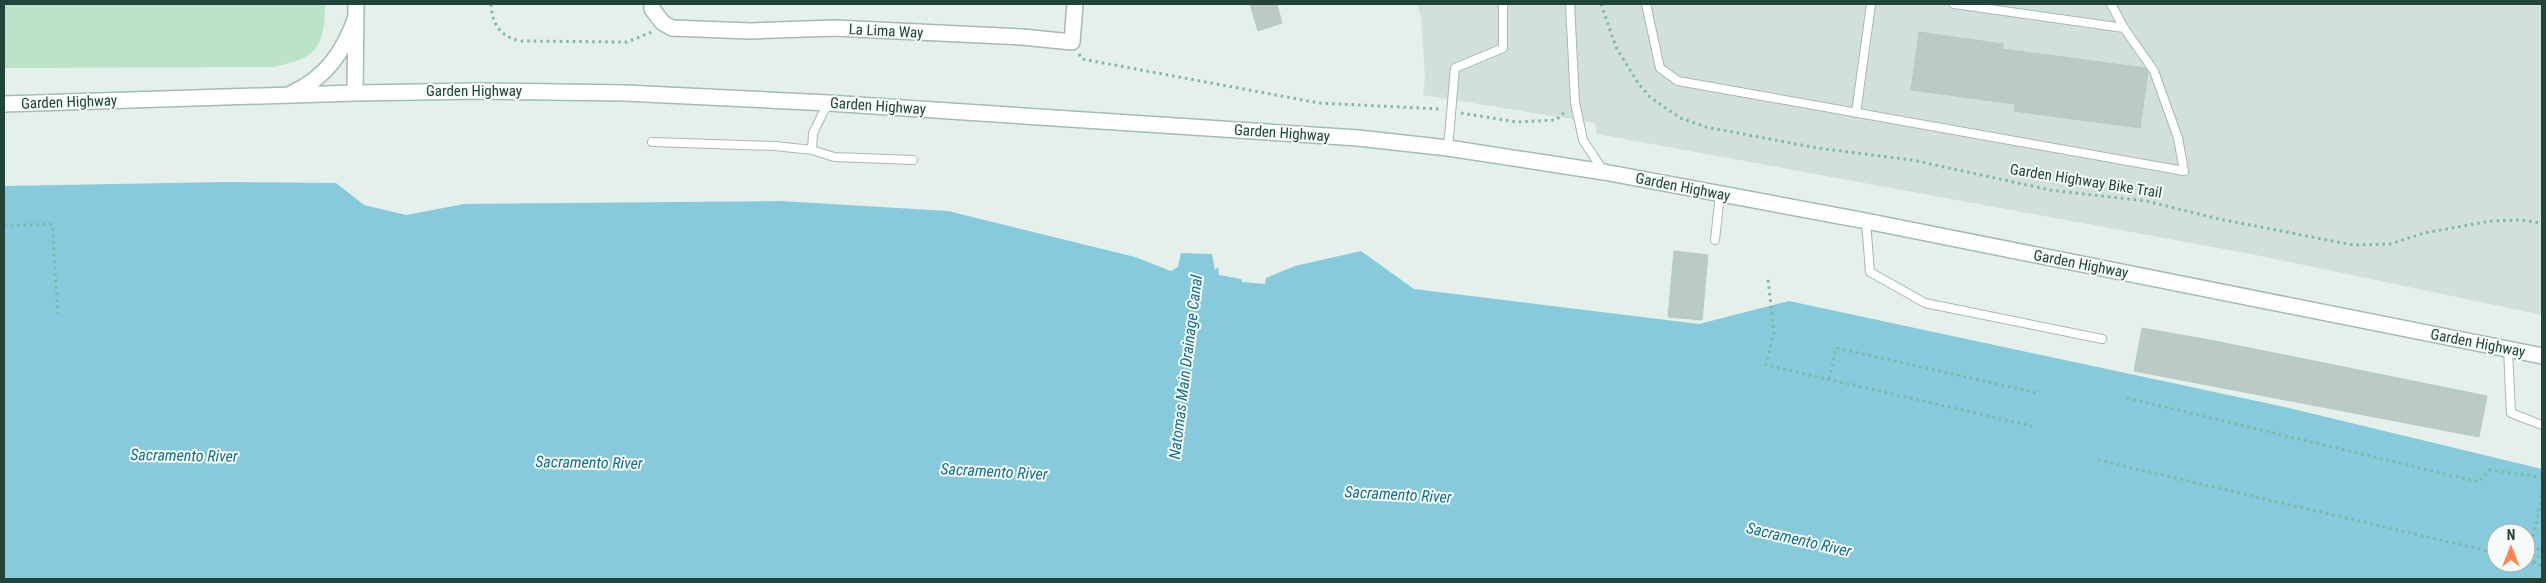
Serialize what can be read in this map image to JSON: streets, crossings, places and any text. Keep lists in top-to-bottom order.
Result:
{
  "streets": {
    "main road": ["La Lima Way", "Garden Highway"],
    "path": ["Garden Highway Bike Trail"]
  },
  "water": ["Natomas Main Drainage Canal", "Sacramento River"],
  "north": "top"
}
